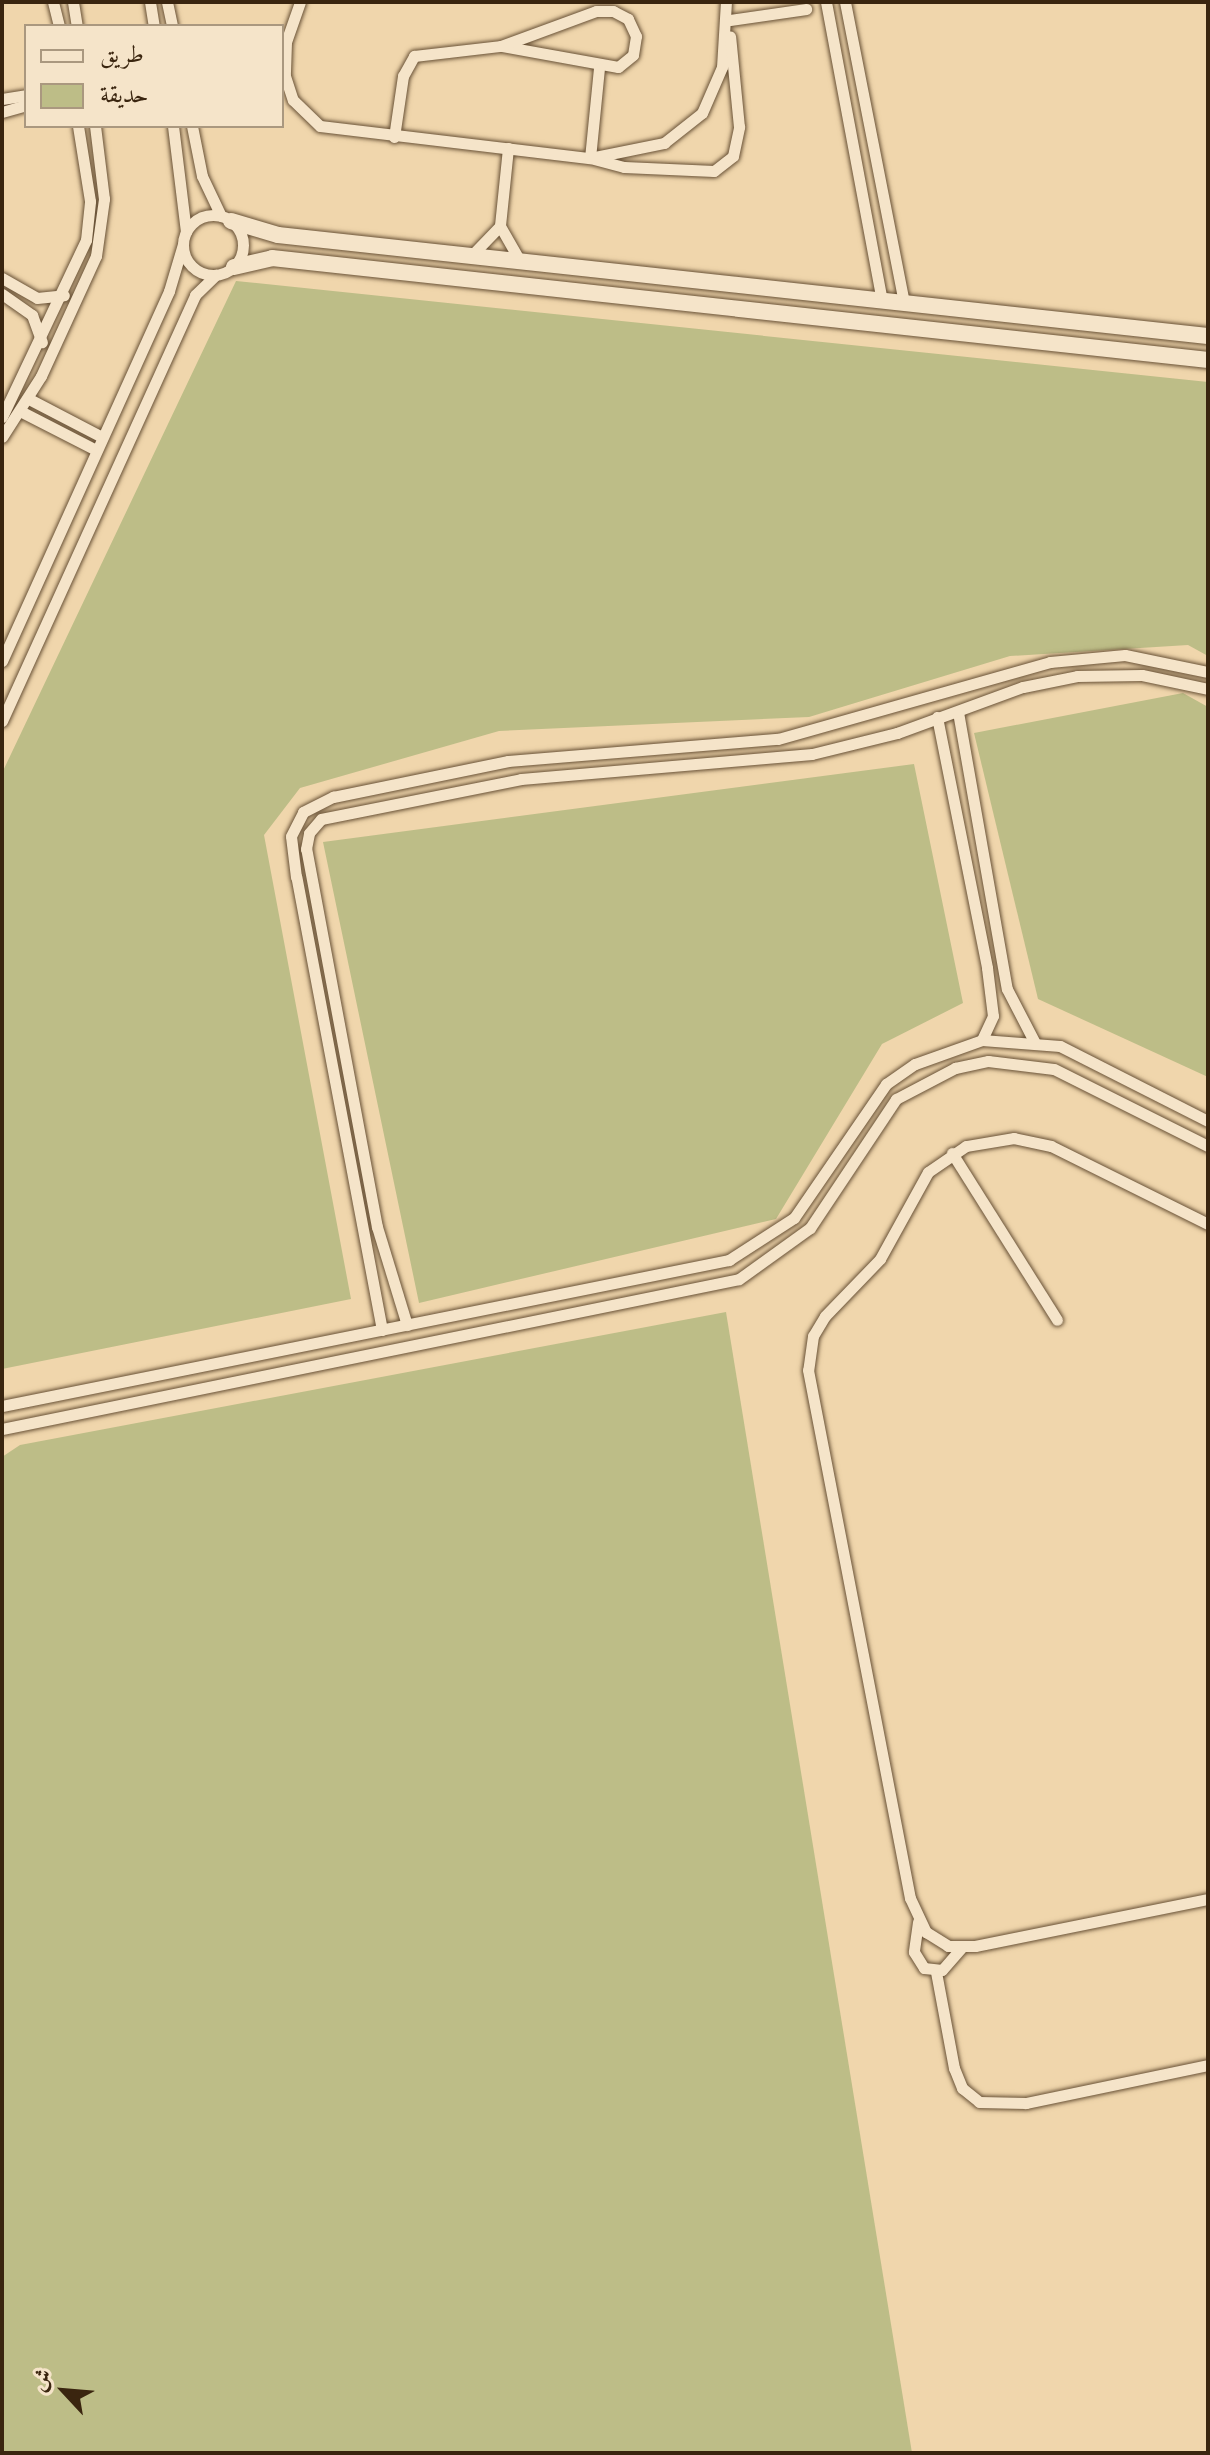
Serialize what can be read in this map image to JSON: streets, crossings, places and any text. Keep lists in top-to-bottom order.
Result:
{
  "legend": ["طريق", "حديقة"],
  "north": "top left"
}
